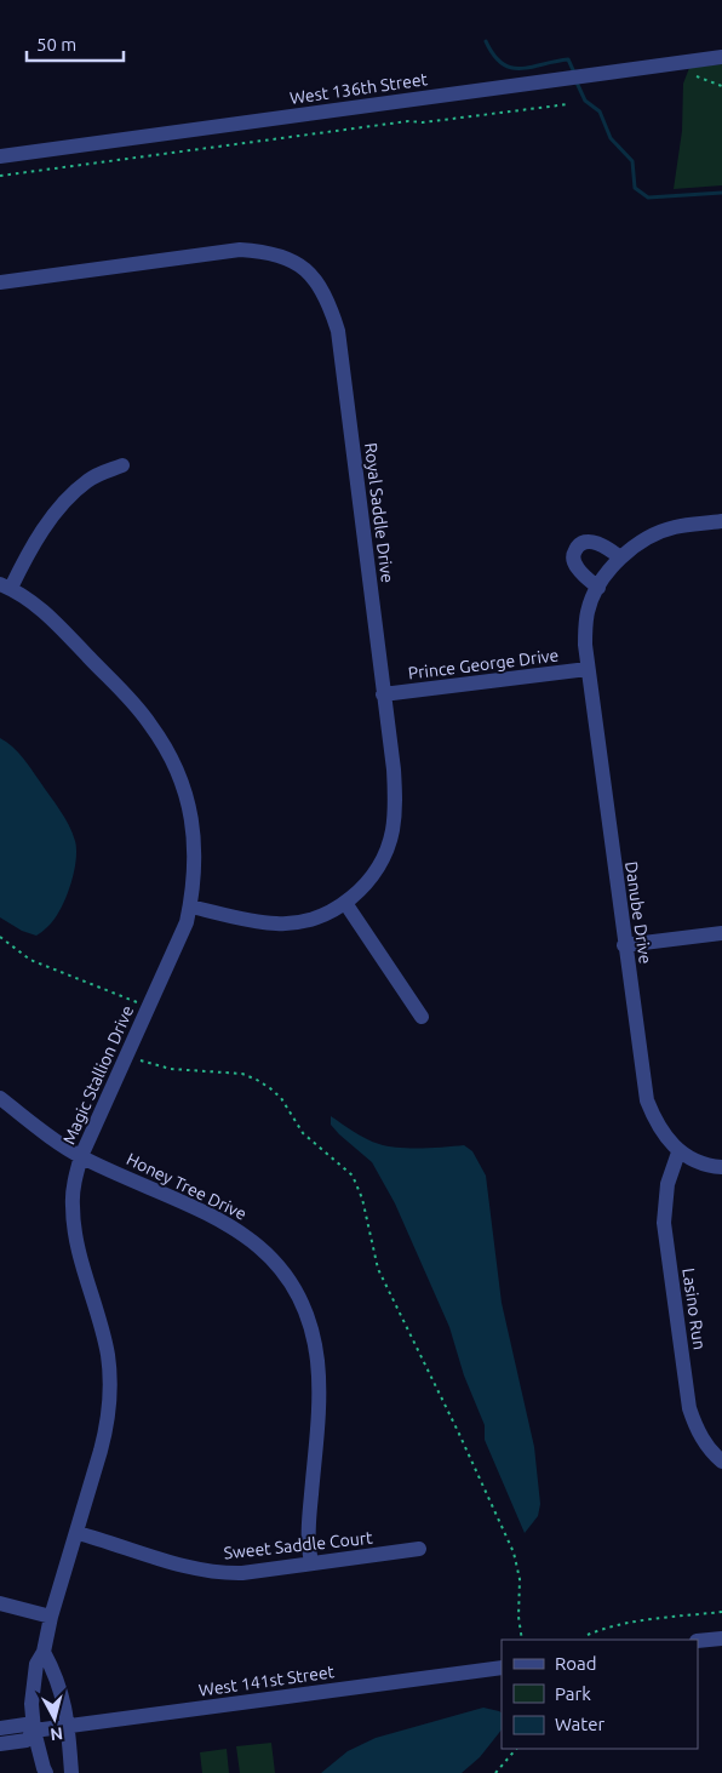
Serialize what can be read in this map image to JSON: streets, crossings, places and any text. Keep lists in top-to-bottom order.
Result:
{
  "streets": {
    "street": [
      "West 136th Street",
      "Royal Saddle Drive",
      "Prince George Drive",
      "Danube Drive",
      "Magic Stallion Drive",
      "Honey Tree Drive",
      "Lasino Run",
      "Sweet Saddle Court",
      "West 141st Street"
    ]
  },
  "crossings": [
    ["Royal Saddle Drive", "Prince George Drive"],
    ["Royal Saddle Drive", "Magic Stallion Drive"],
    ["Prince George Drive", "Danube Drive"],
    ["Danube Drive", "Lasino Run"],
    ["Magic Stallion Drive", "Honey Tree Drive"],
    ["Magic Stallion Drive", "Sweet Saddle Court"],
    ["Magic Stallion Drive", "West 141st Street"],
    ["Honey Tree Drive", "Sweet Saddle Court"]
  ],
  "legend": ["Road", "Park", "Water"],
  "scale_bar": "50 m",
  "north": "bottom"
}
